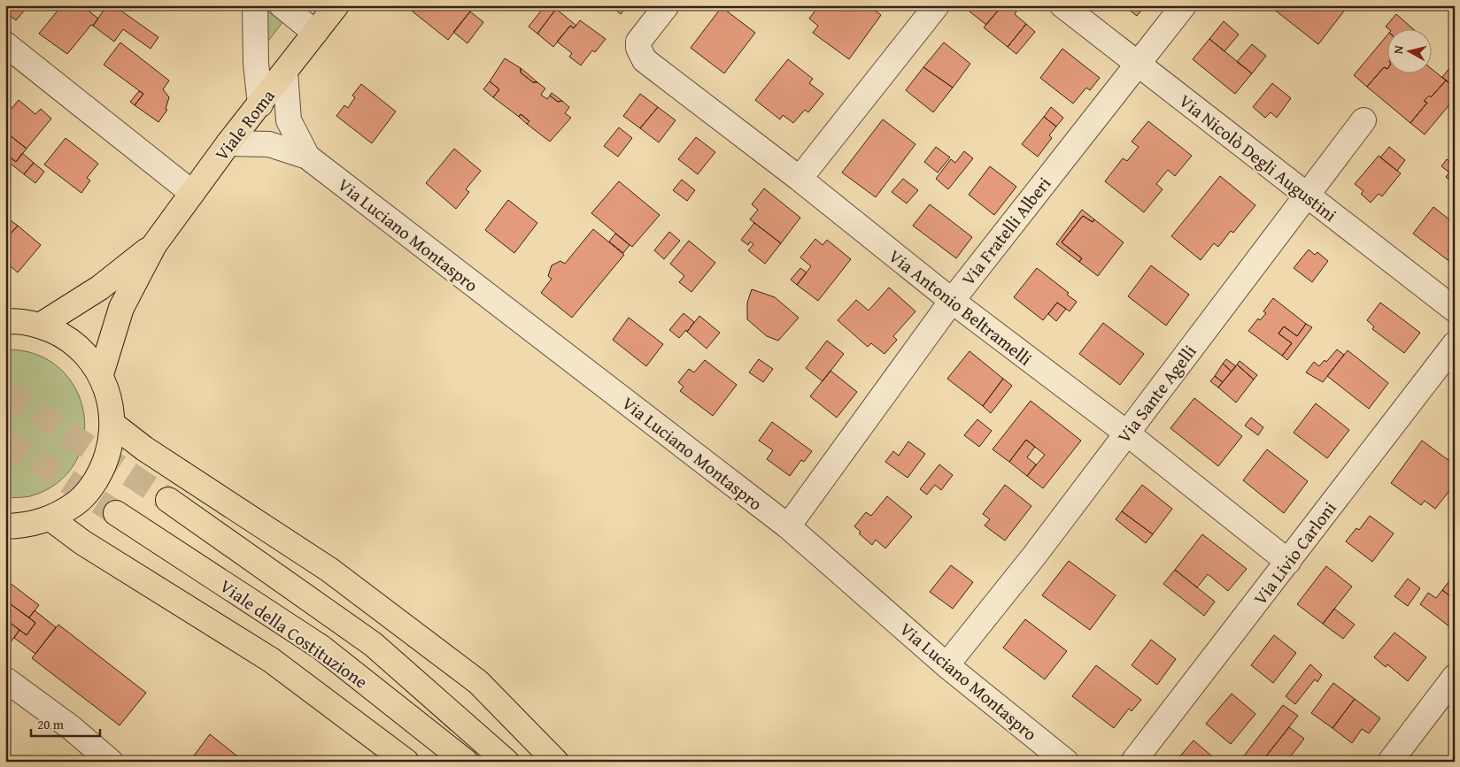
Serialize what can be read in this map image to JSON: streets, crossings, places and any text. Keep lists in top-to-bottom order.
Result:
{
  "streets": {
    "main road": ["Viale Roma", "Viale della Costituzione"],
    "street": [
      "Via Nicolò Degli Augustini",
      "Via Fratelli Alberi",
      "Via Luciano Montaspro",
      "Via Antonio Beltramelli",
      "Via Sante Agelli",
      "Via Livio Carloni"
    ]
  },
  "crossings": [
    ["Viale Roma", "Via Luciano Montaspro"],
    ["Via Nicolò Degli Augustini", "Via Fratelli Alberi"],
    ["Via Nicolò Degli Augustini", "Via Sante Agelli"],
    ["Via Fratelli Alberi", "Via Luciano Montaspro"],
    ["Via Fratelli Alberi", "Via Antonio Beltramelli"],
    ["Via Luciano Montaspro", "Via Sante Agelli"],
    ["Via Antonio Beltramelli", "Via Sante Agelli"],
    ["Via Antonio Beltramelli", "Via Livio Carloni"]
  ],
  "scale_bar": "20 m",
  "north": "left"
}
